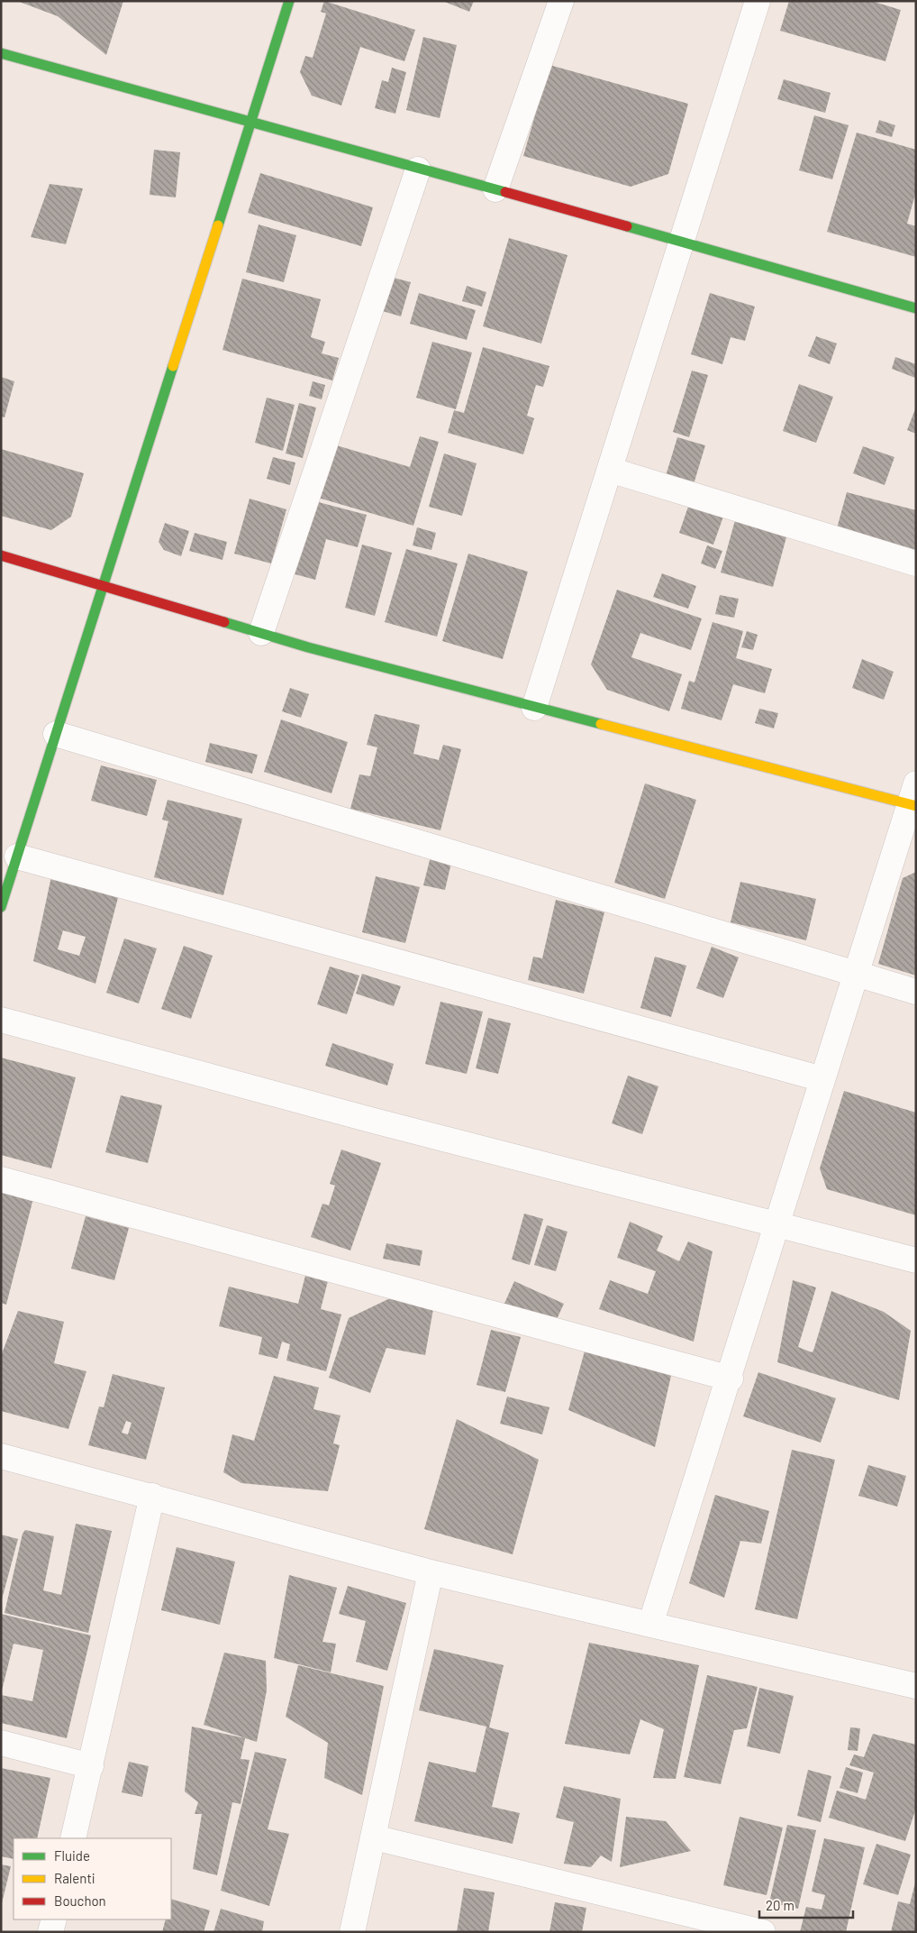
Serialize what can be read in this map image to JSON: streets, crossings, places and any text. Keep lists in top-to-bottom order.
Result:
{
  "legend": ["Fluide", "Ralenti", "Bouchon"],
  "scale_bar": "20 m"
}
